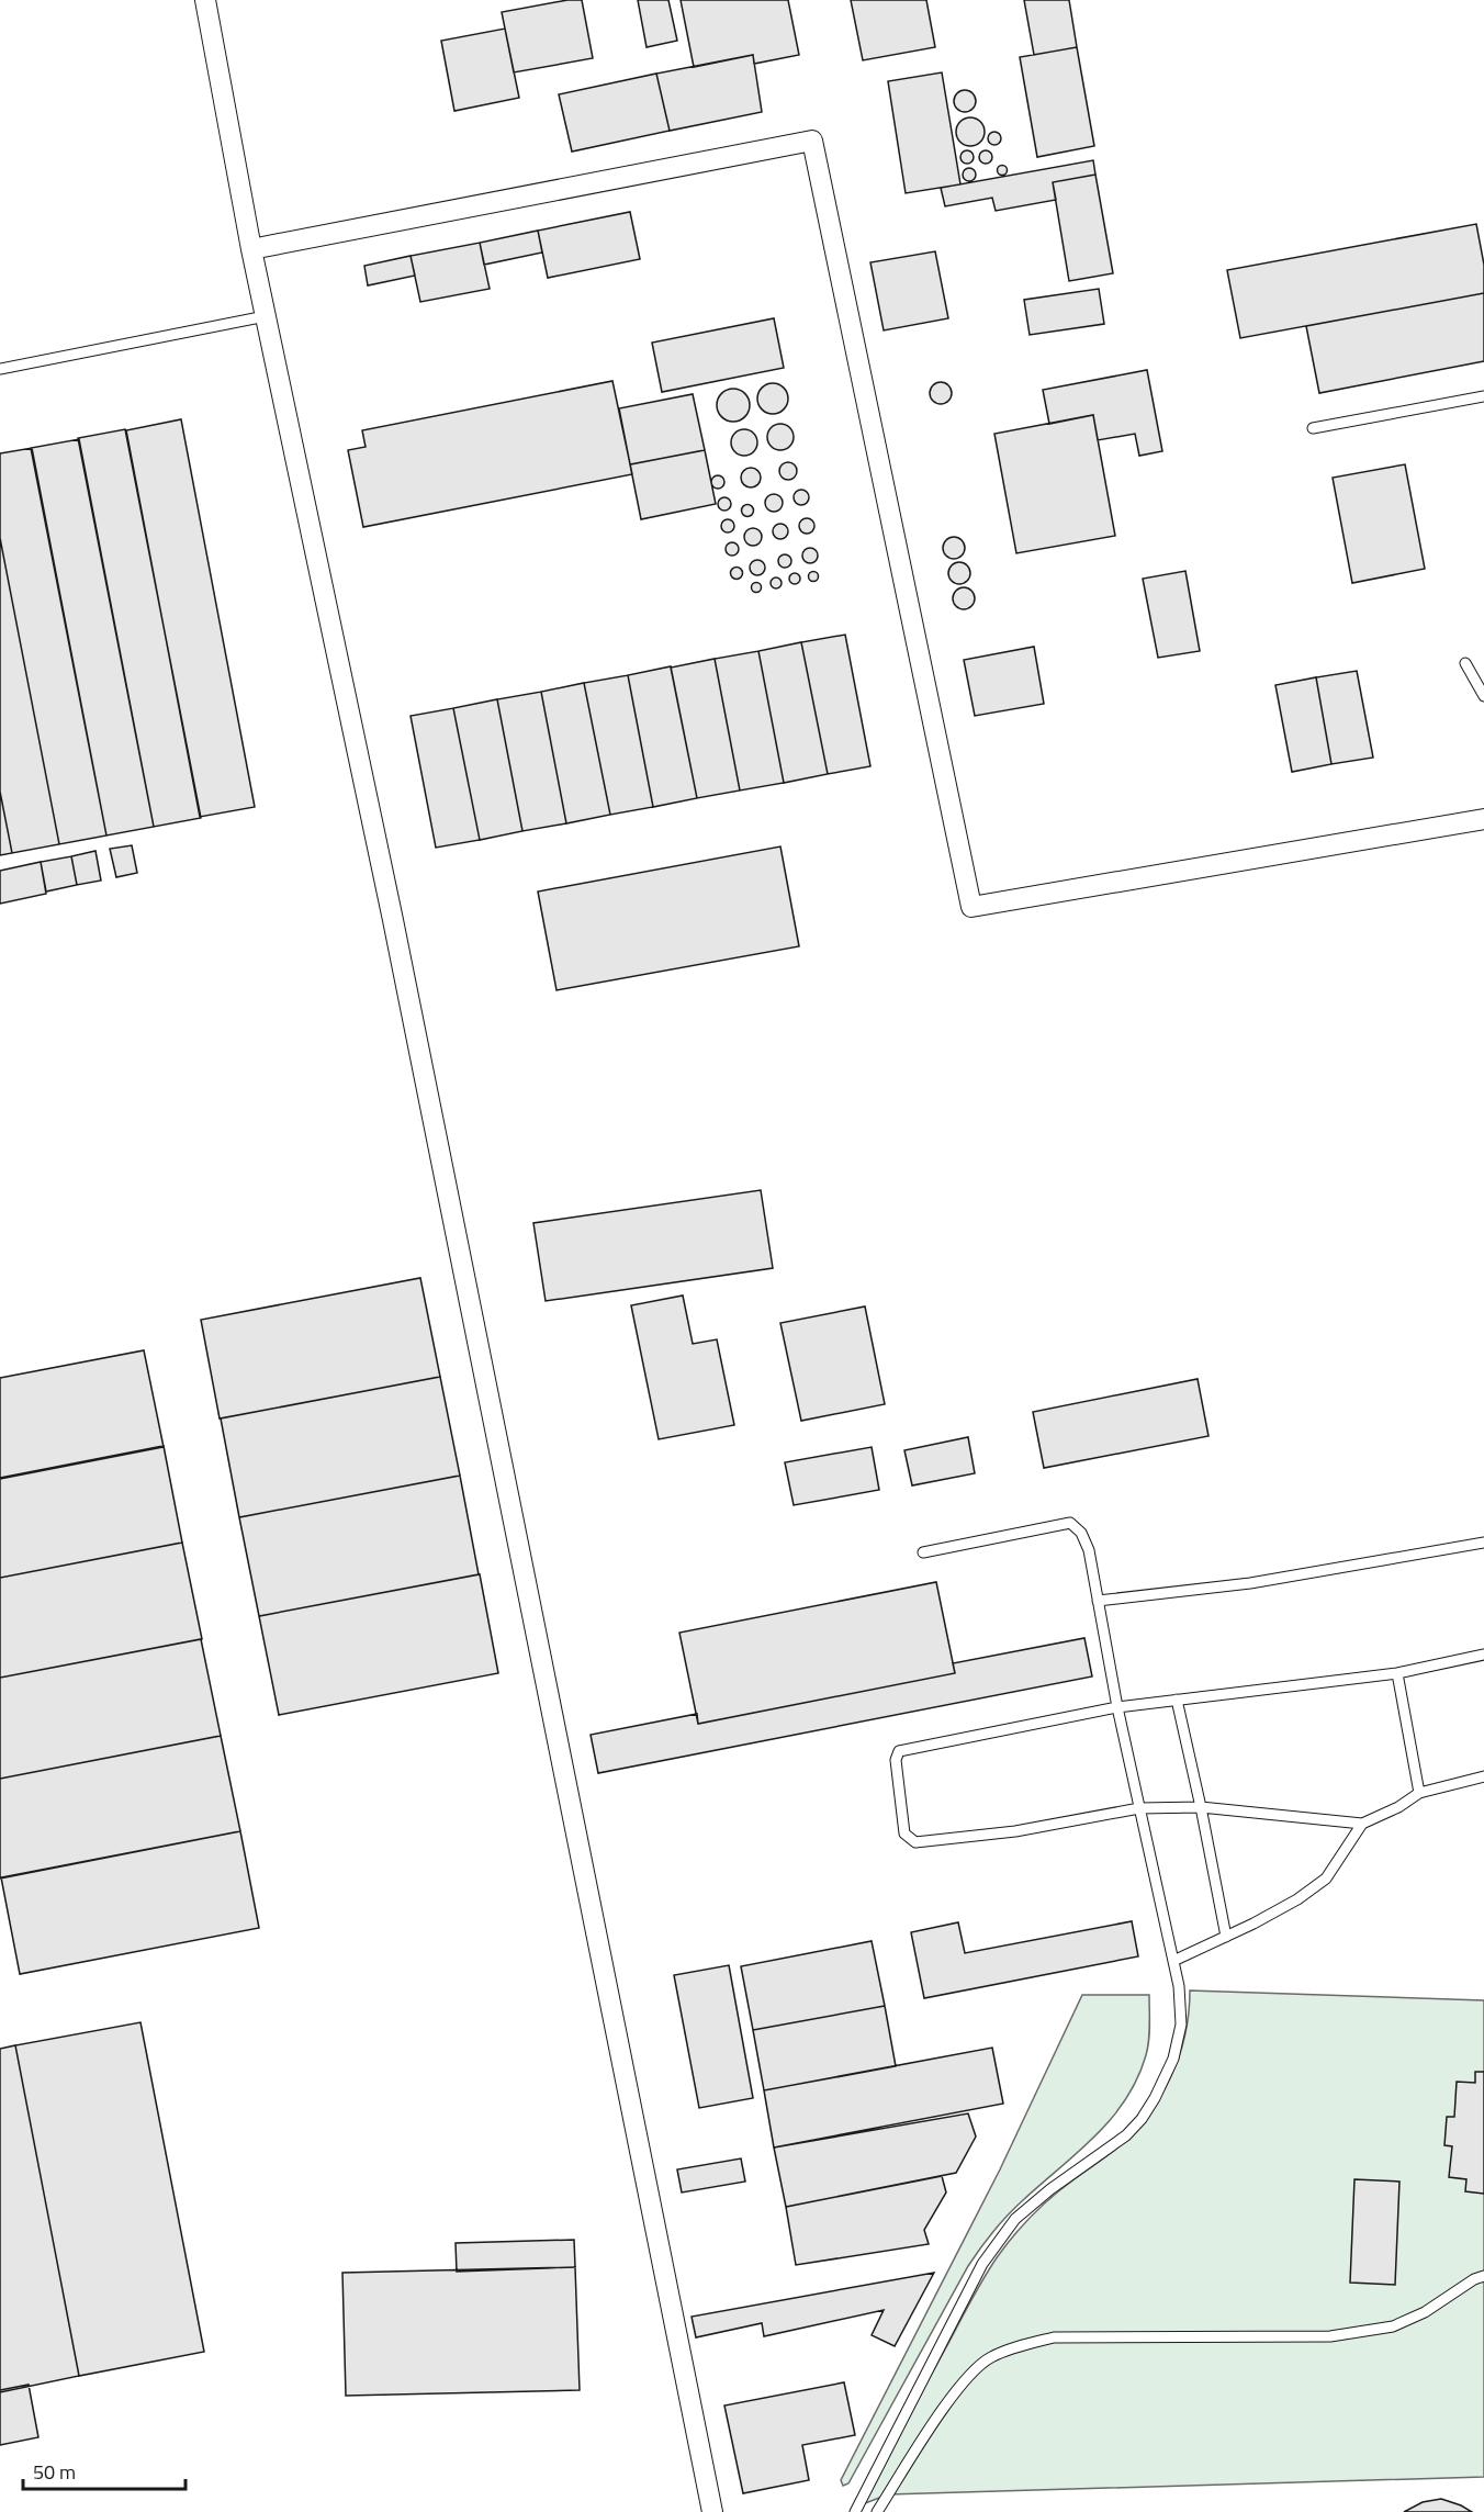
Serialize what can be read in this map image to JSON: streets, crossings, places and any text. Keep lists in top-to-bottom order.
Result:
{
  "scale_bar": "50 m"
}
